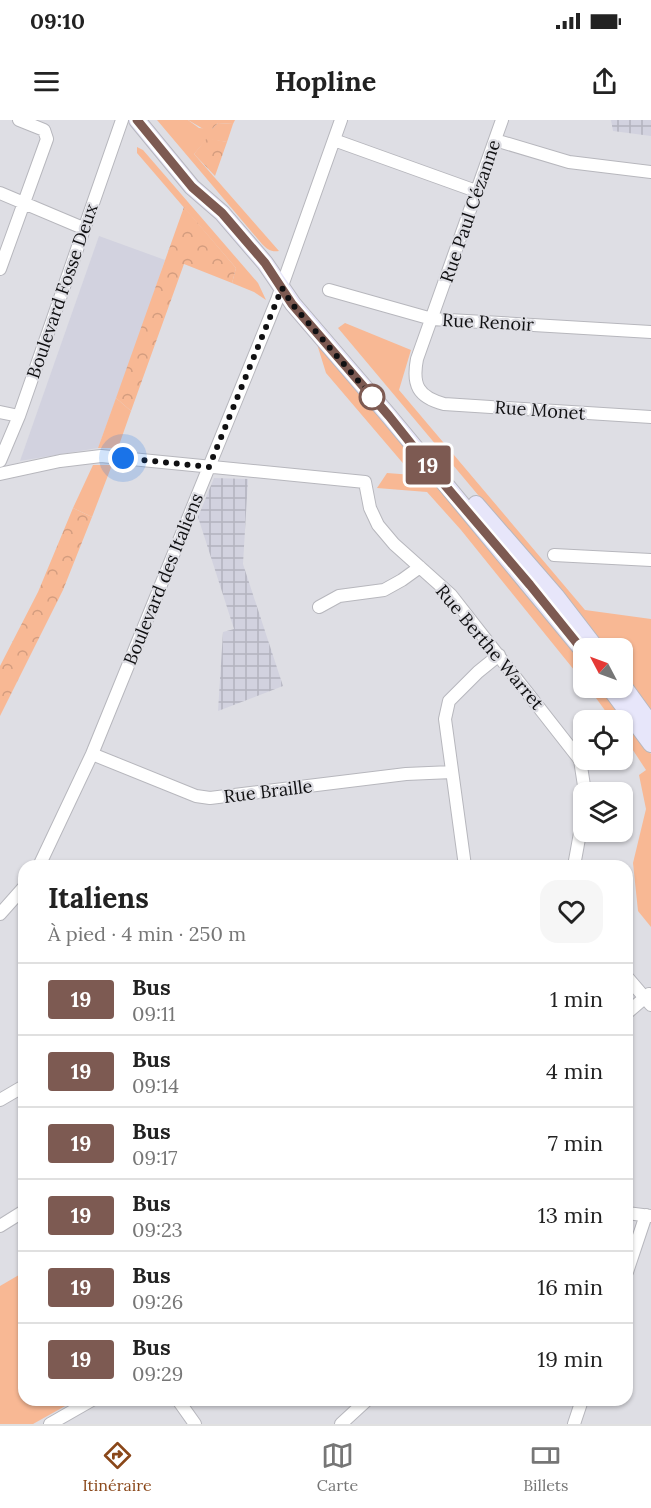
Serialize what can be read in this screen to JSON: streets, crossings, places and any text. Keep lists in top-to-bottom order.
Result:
{
  "streets": {
    "street": [
      "Rue Paul Cézanne",
      "Boulevard Fosse Deux",
      "Rue Renoir",
      "Rue Monet",
      "Boulevard des Italiens",
      "Rue Berthe Warret",
      "Rue Braille"
    ]
  },
  "crossings": [
    ["Rue Paul Cézanne", "Rue Renoir"],
    ["Rue Paul Cézanne", "Rue Monet"],
    ["Boulevard des Italiens", "Rue Berthe Warret"],
    ["Boulevard des Italiens", "Rue Braille"]
  ],
  "lines": ["bus line 19"],
  "north": "top left",
  "page": {
    "status": "09:10",
    "header": "Hopline",
    "on_map": "19",
    "heading": ["Italiens", "À pied · 4 min · 250 m"],
    "list": [
      {
        "mark": "19",
        "name": "Bus",
        "note": "09:11",
        "value": "1 min"
      },
      {
        "mark": "19",
        "name": "Bus",
        "note": "09:14",
        "value": "4 min"
      },
      {
        "mark": "19",
        "name": "Bus",
        "note": "09:17",
        "value": "7 min"
      },
      {
        "mark": "19",
        "name": "Bus",
        "note": "09:23",
        "value": "13 min"
      },
      {
        "mark": "19",
        "name": "Bus",
        "note": "09:26",
        "value": "16 min"
      },
      {
        "mark": "19",
        "name": "Bus",
        "note": "09:29",
        "value": "19 min"
      }
    ],
    "tabs": ["Itinéraire", "Carte", "Billets"]
  }
}
